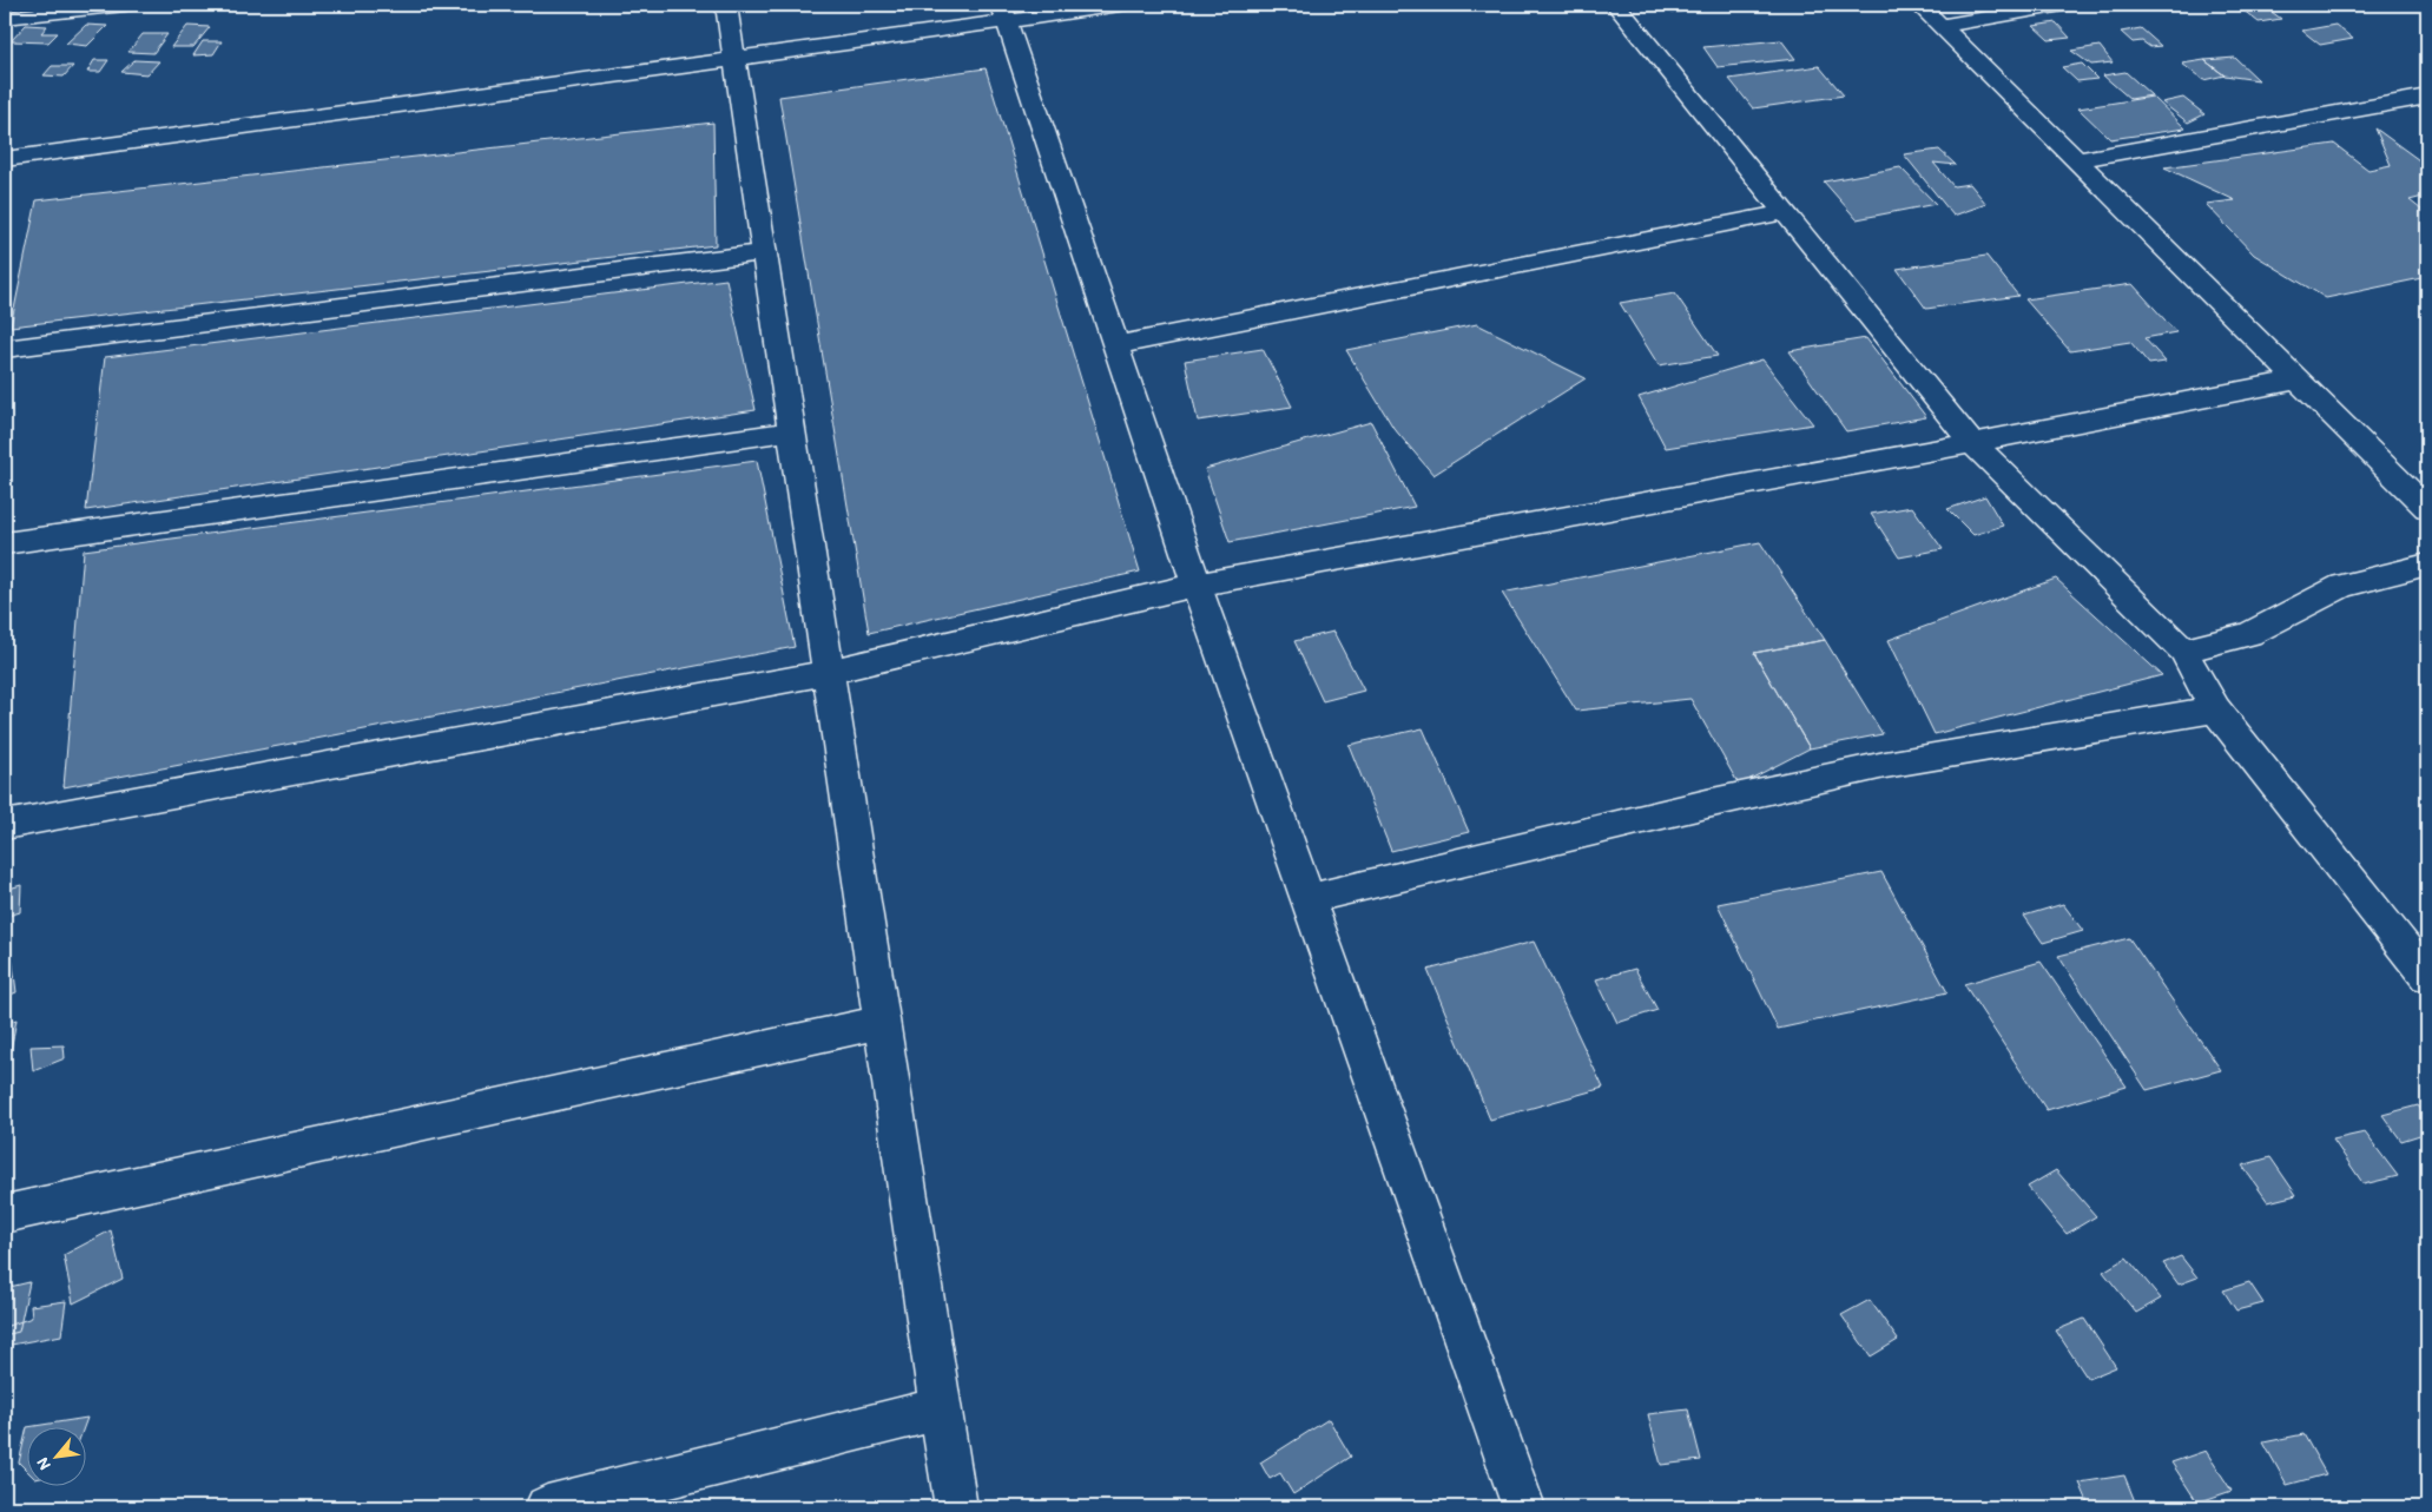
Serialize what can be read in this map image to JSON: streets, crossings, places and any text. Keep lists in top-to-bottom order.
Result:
{
  "north": "bottom left"
}
